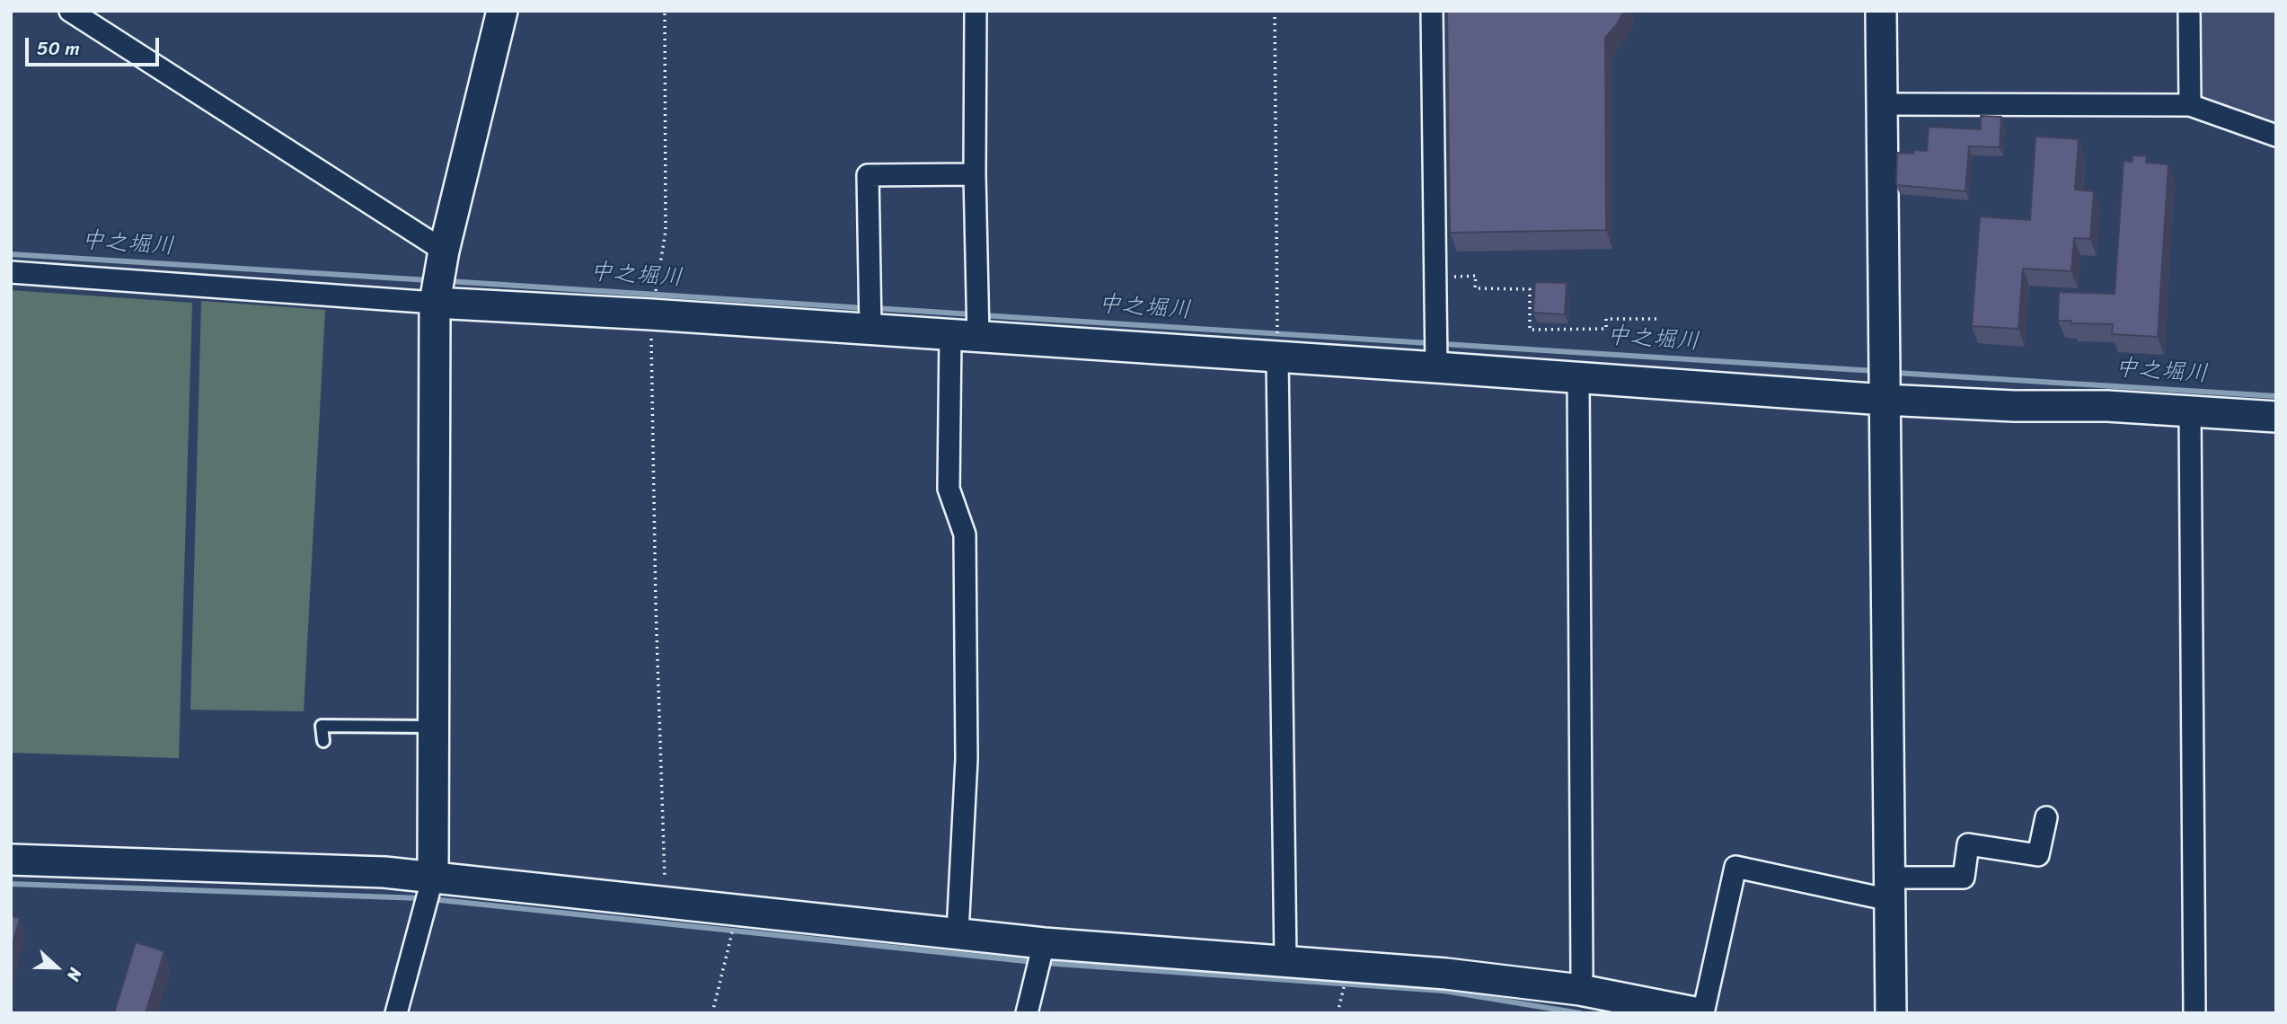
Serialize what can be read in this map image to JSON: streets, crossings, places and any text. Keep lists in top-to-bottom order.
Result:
{
  "water": ["中之堀川"],
  "scale_bar": "50 m",
  "north": "right"
}
